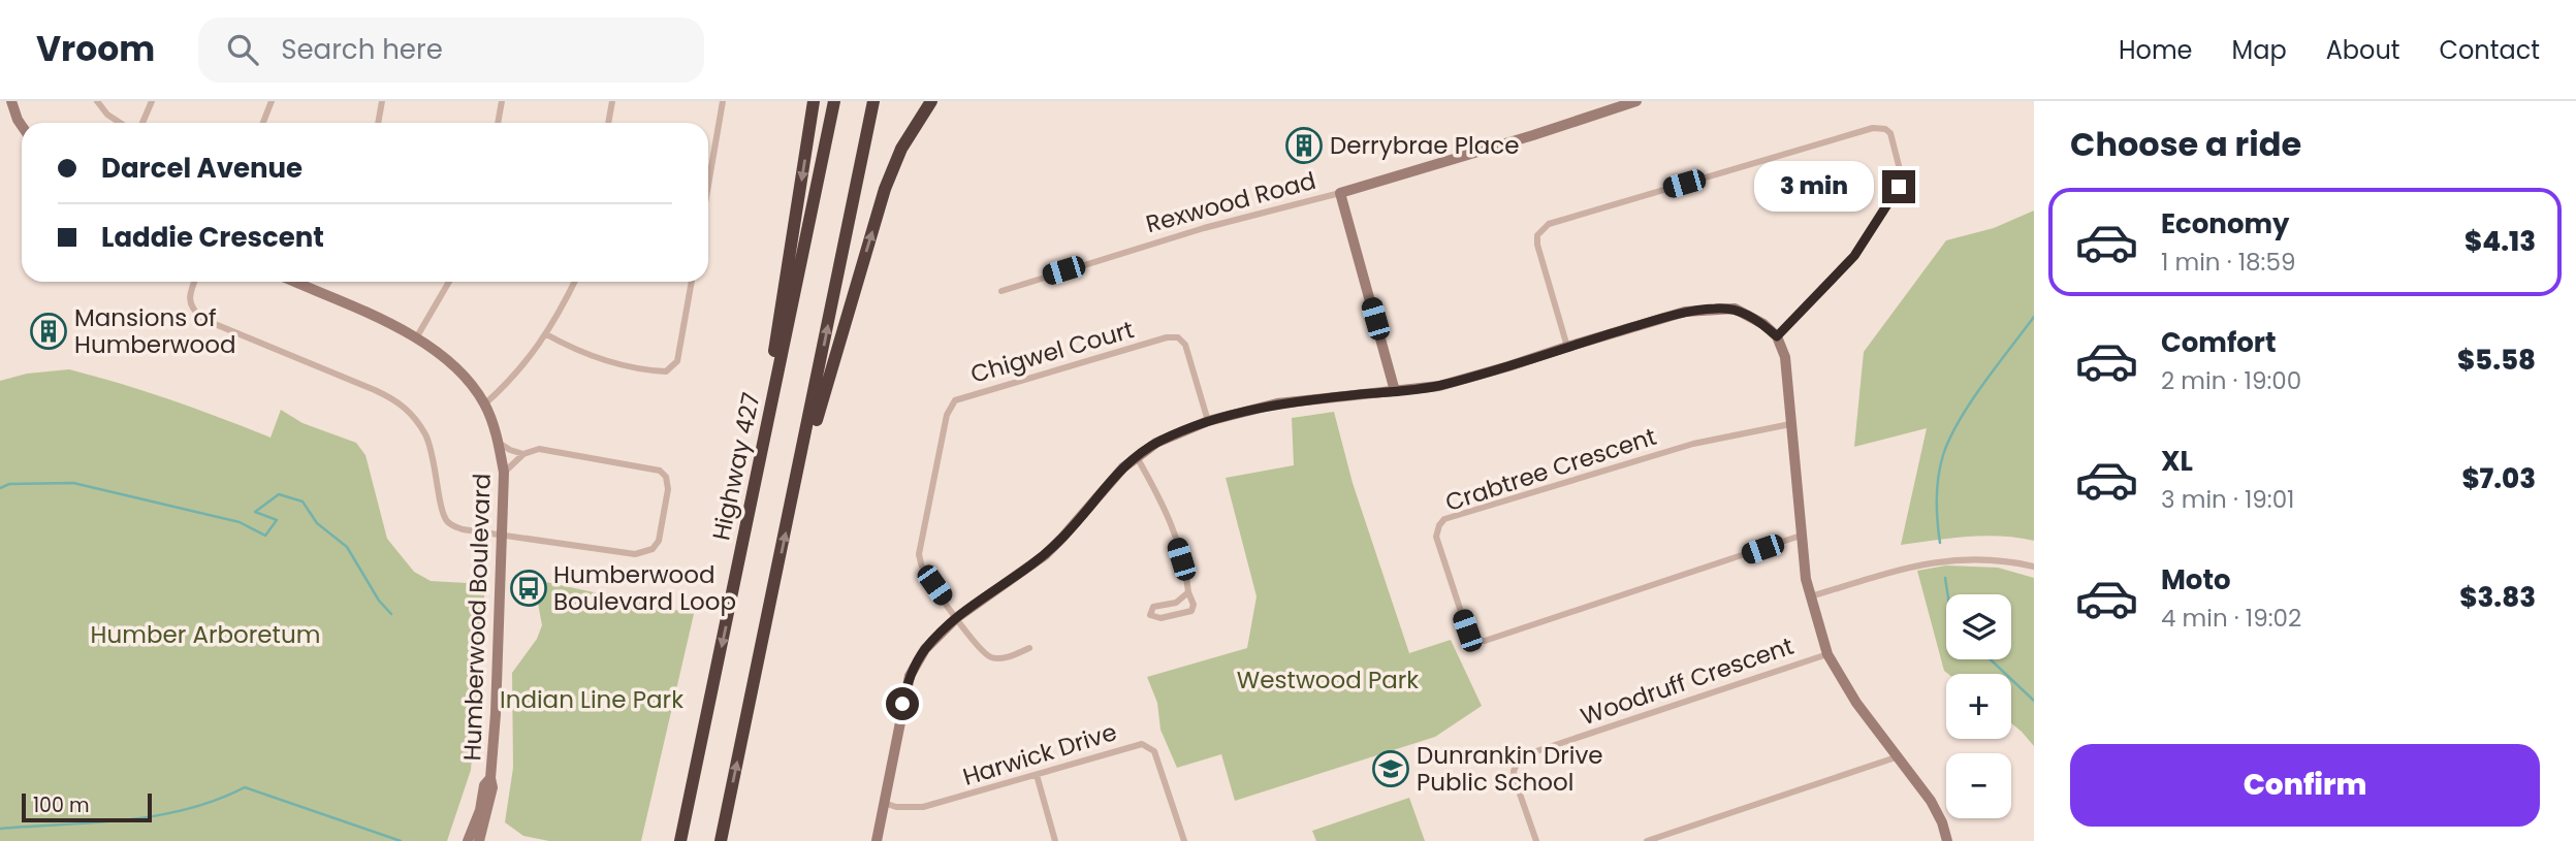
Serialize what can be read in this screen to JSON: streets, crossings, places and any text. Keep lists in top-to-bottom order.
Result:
{
  "streets": {
    "highway": ["Highway 427"],
    "street": [
      "Rexwood Road",
      "Chigwel Court",
      "Crabtree Crescent",
      "Humberwood Boulevard",
      "Woodruff Crescent",
      "Harwick Drive"
    ]
  },
  "parks": ["Humber Arboretum", "Westwood Park", "Indian Line Park"],
  "places": {
    "building": ["Derrybrae Place", "Mansions of Humberwood"],
    "bus stop": ["Humberwood Boulevard Loop"],
    "school or university": ["Dunrankin Drive Public School"]
  },
  "scale_bar": "100 m",
  "page": {
    "header": "Vroom",
    "search": "Search here",
    "nav": [
      "Home",
      "Map",
      "About",
      "Contact"
    ],
    "heading": "Choose a ride",
    "banner": ["Darcel Avenue", "Laddie Crescent"],
    "bubble": "3 min",
    "list": [
      {
        "name": "Economy",
        "note": "1 min · 18:59",
        "value": "$4.13"
      },
      {
        "name": "Comfort",
        "note": "2 min · 19:00",
        "value": "$5.58"
      },
      {
        "name": "XL",
        "note": "3 min · 19:01",
        "value": "$7.03"
      },
      {
        "name": "Moto",
        "note": "4 min · 19:02",
        "value": "$3.83"
      }
    ],
    "map_buttons": ["+", "−"],
    "buttons": "Confirm",
    "scale": "100 m"
  }
}
